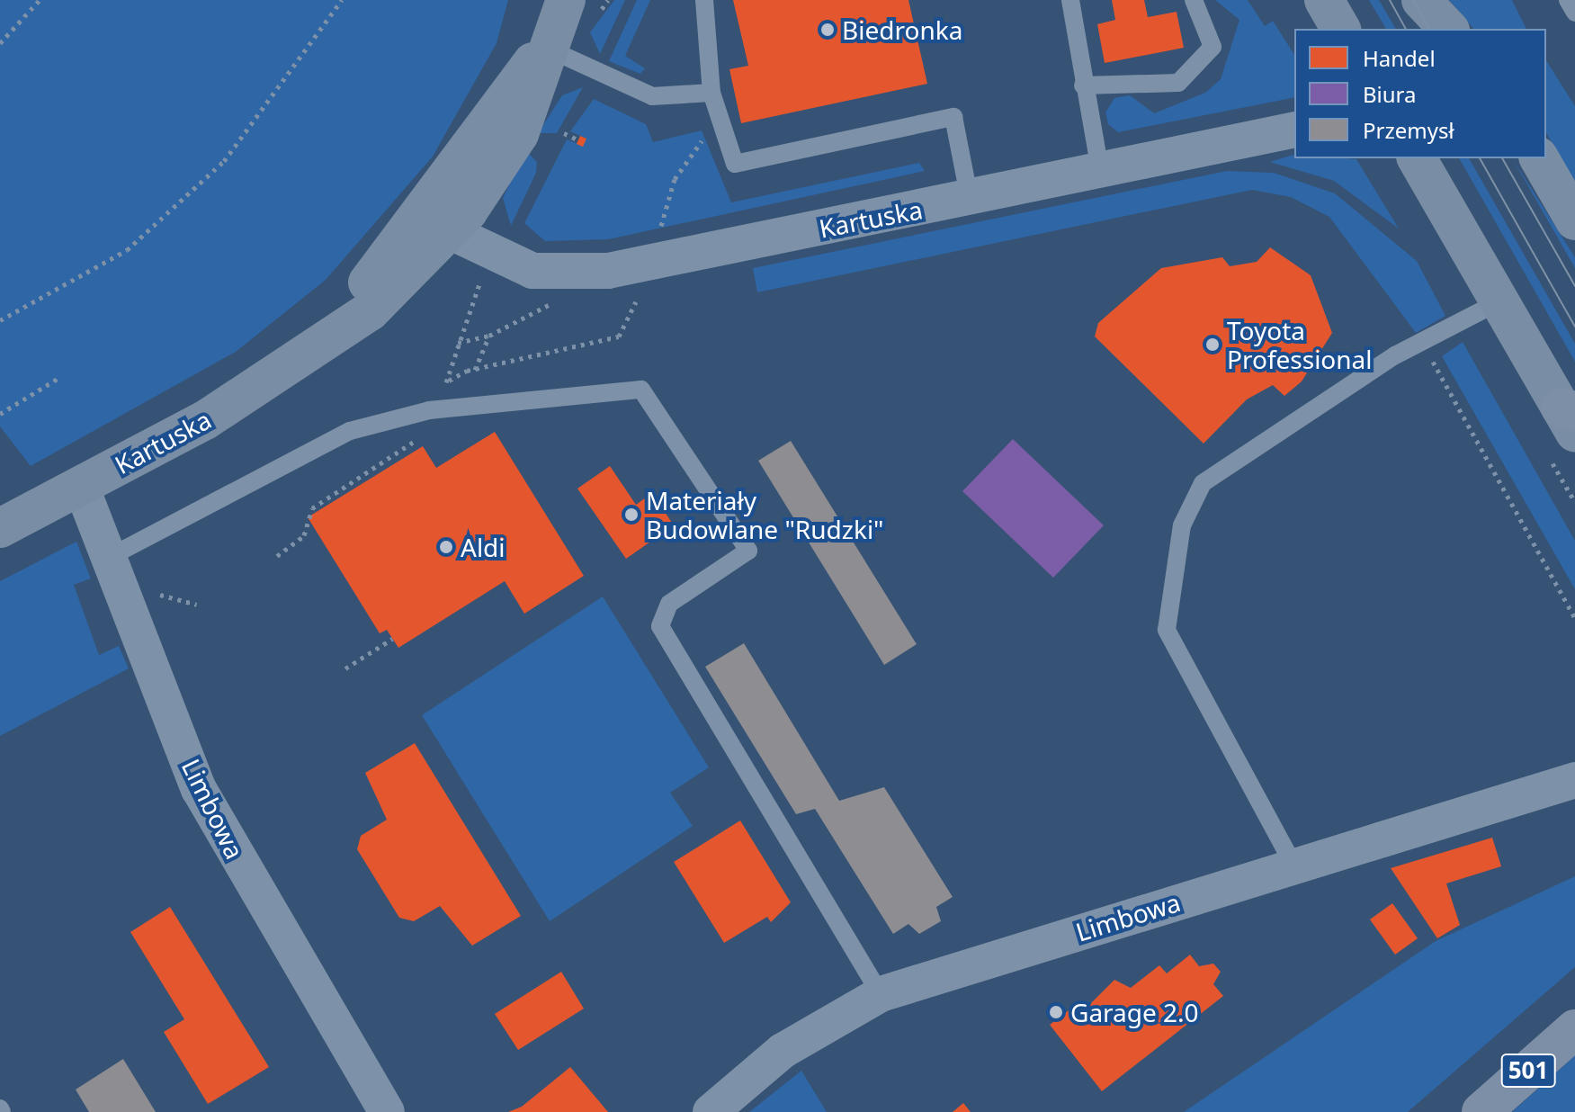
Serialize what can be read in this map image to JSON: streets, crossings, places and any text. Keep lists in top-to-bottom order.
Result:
{
  "streets": {
    "main road": ["501"],
    "street": ["Kartuska", "Limbowa"]
  },
  "crossings": [
    ["Kartuska", "Limbowa"]
  ],
  "places": [
    "Biedronka",
    "Toyota Professional",
    "Materiały Budowlane \"Rudzki\"",
    "Aldi",
    "Garage 2.0"
  ],
  "legend": ["Handel", "Biura", "Przemysł"]
}
